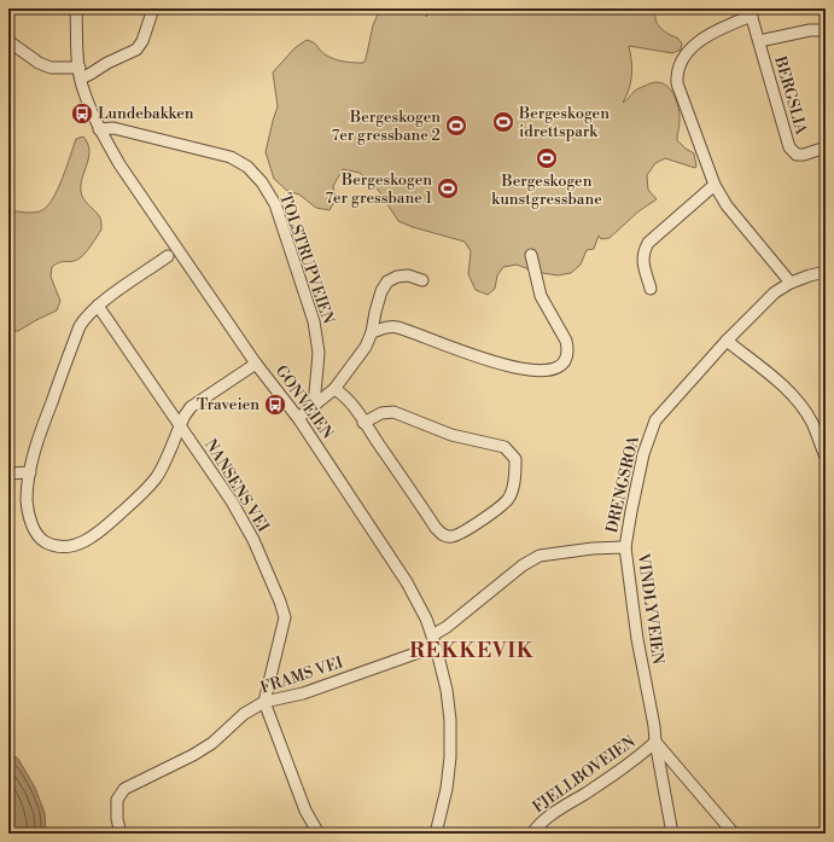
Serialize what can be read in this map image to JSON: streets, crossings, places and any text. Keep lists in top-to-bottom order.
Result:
{
  "streets": {
    "street": [
      "BERGSLIA",
      "TOLSTRUPVEIEN",
      "GONVEIEN",
      "DRENGSROA",
      "NANSENS VEI",
      "VINDLYVEIEN",
      "FRAMS VEI",
      "FJELLBOVEIEN"
    ]
  },
  "crossings": [
    ["TOLSTRUPVEIEN", "GONVEIEN"],
    ["GONVEIEN", "VINDLYVEIEN"],
    ["GONVEIEN", "FRAMS VEI"],
    ["DRENGSROA", "VINDLYVEIEN"],
    ["NANSENS VEI", "FRAMS VEI"],
    ["VINDLYVEIEN", "FJELLBOVEIEN"]
  ],
  "districts": ["REKKEVIK"],
  "places": {
    "bus stop": ["Lundebakken", "Traveien"],
    "sports": [
      "Bergeskogen idrettspark",
      "Bergeskogen 7er gressbane 2",
      "Bergeskogen kunstgressbane",
      "Bergeskogen 7er gressbane 1"
    ]
  }
}
